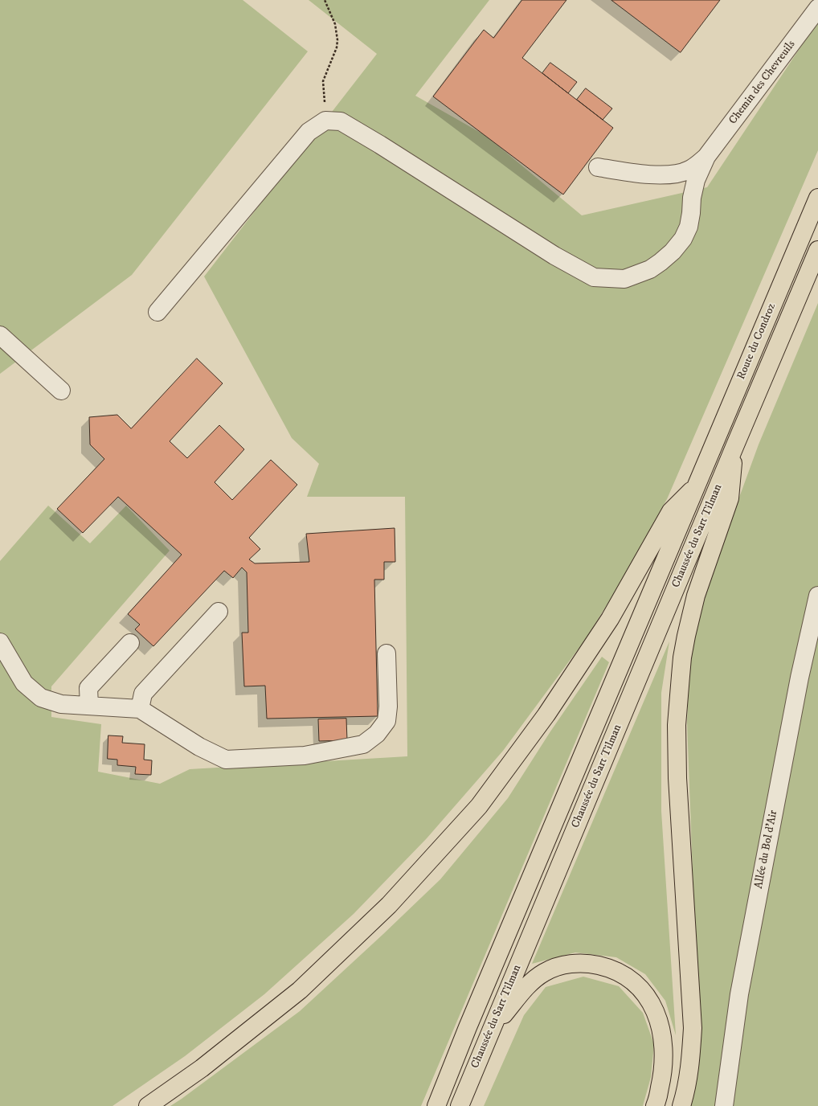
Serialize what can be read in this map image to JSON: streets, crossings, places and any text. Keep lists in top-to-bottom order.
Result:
{
  "streets": {
    "highway": ["Route du Condroz", "Chaussée du Sart Tilman"],
    "street": ["Chemin des Chevreuils", "Allée du Bol d'Air"]
  },
  "crossings": [
    ["Route du Condroz", "Chaussée du Sart Tilman"]
  ]
}
